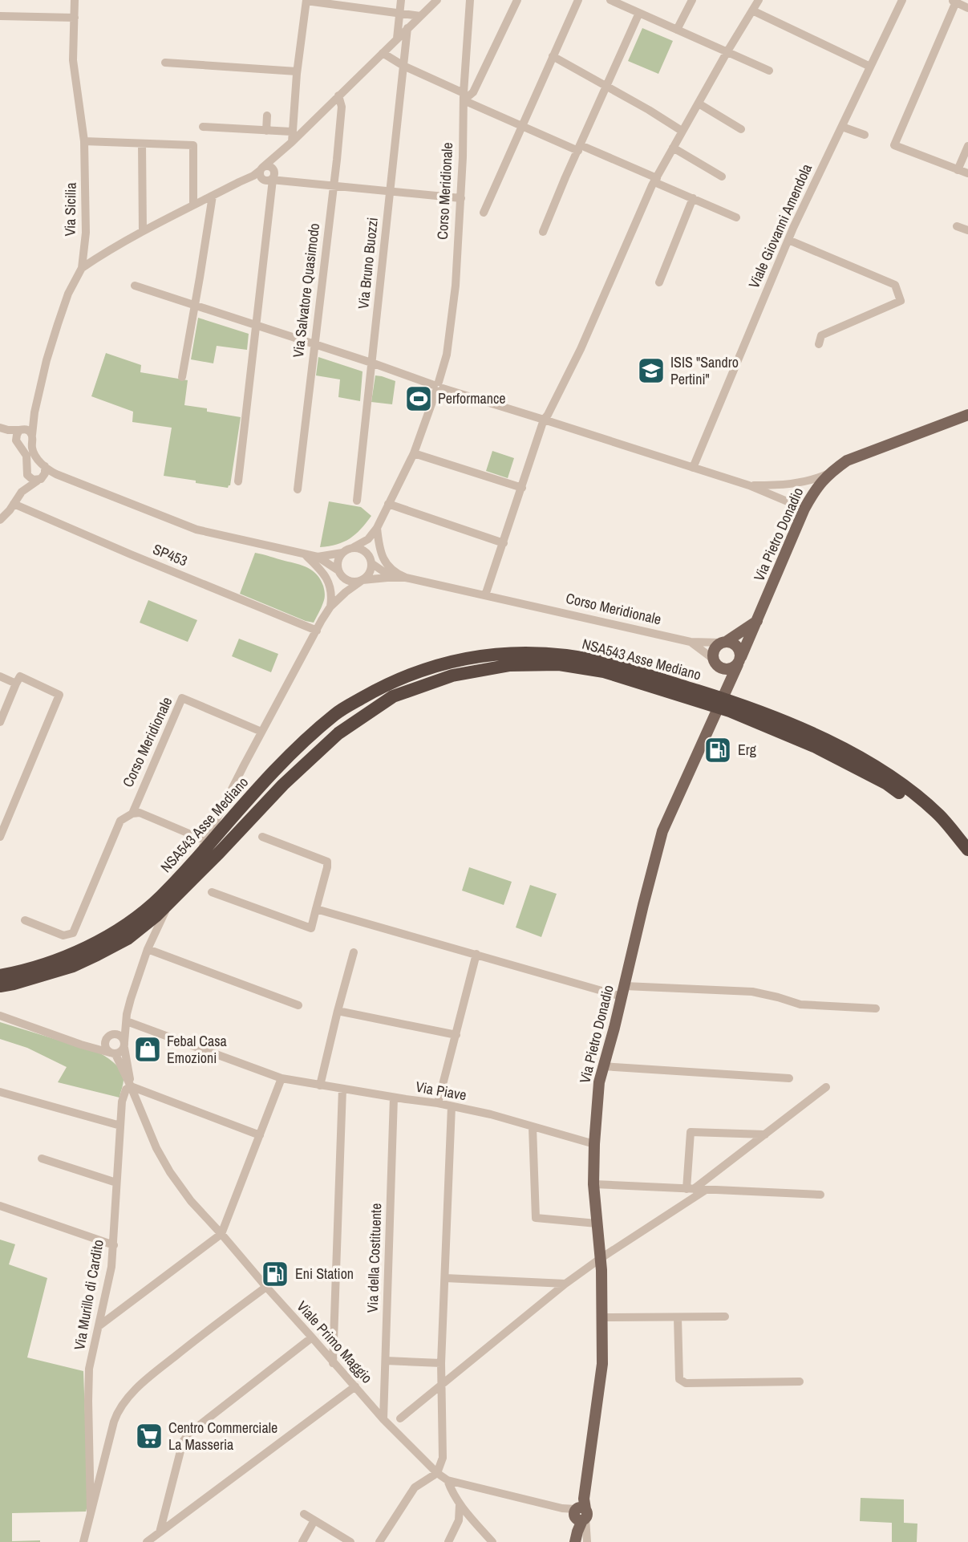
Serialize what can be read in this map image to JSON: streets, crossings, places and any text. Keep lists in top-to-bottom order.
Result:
{
  "streets": {
    "highway": ["NSA543 Asse Mediano"],
    "main road": ["Via Pietro Donadio"],
    "street": [
      "Corso Meridionale",
      "Via Sicilia",
      "Viale Giovanni Amendola",
      "Via Bruno Buozzi",
      "Via Salvatore Quasimodo",
      "SP453",
      "Via Piave",
      "Via della Costituente",
      "Via Murillo di Cardito",
      "Viale Primo Maggio"
    ]
  },
  "crossings": [
    ["Via Pietro Donadio", "Via Piave"],
    ["Via Pietro Donadio", "Viale Primo Maggio"],
    ["Via Piave", "Via della Costituente"],
    ["Via della Costituente", "Viale Primo Maggio"],
    ["Via Murillo di Cardito", "Viale Primo Maggio"]
  ],
  "places": {
    "school or university": ["ISIS \"Sandro Pertini\""],
    "sports": ["Performance"],
    "fuel station": ["Erg", "Eni Station"],
    "shop": ["Febal Casa Emozioni"],
    "supermarket": ["Centro Commerciale La Masseria"]
  }
}
